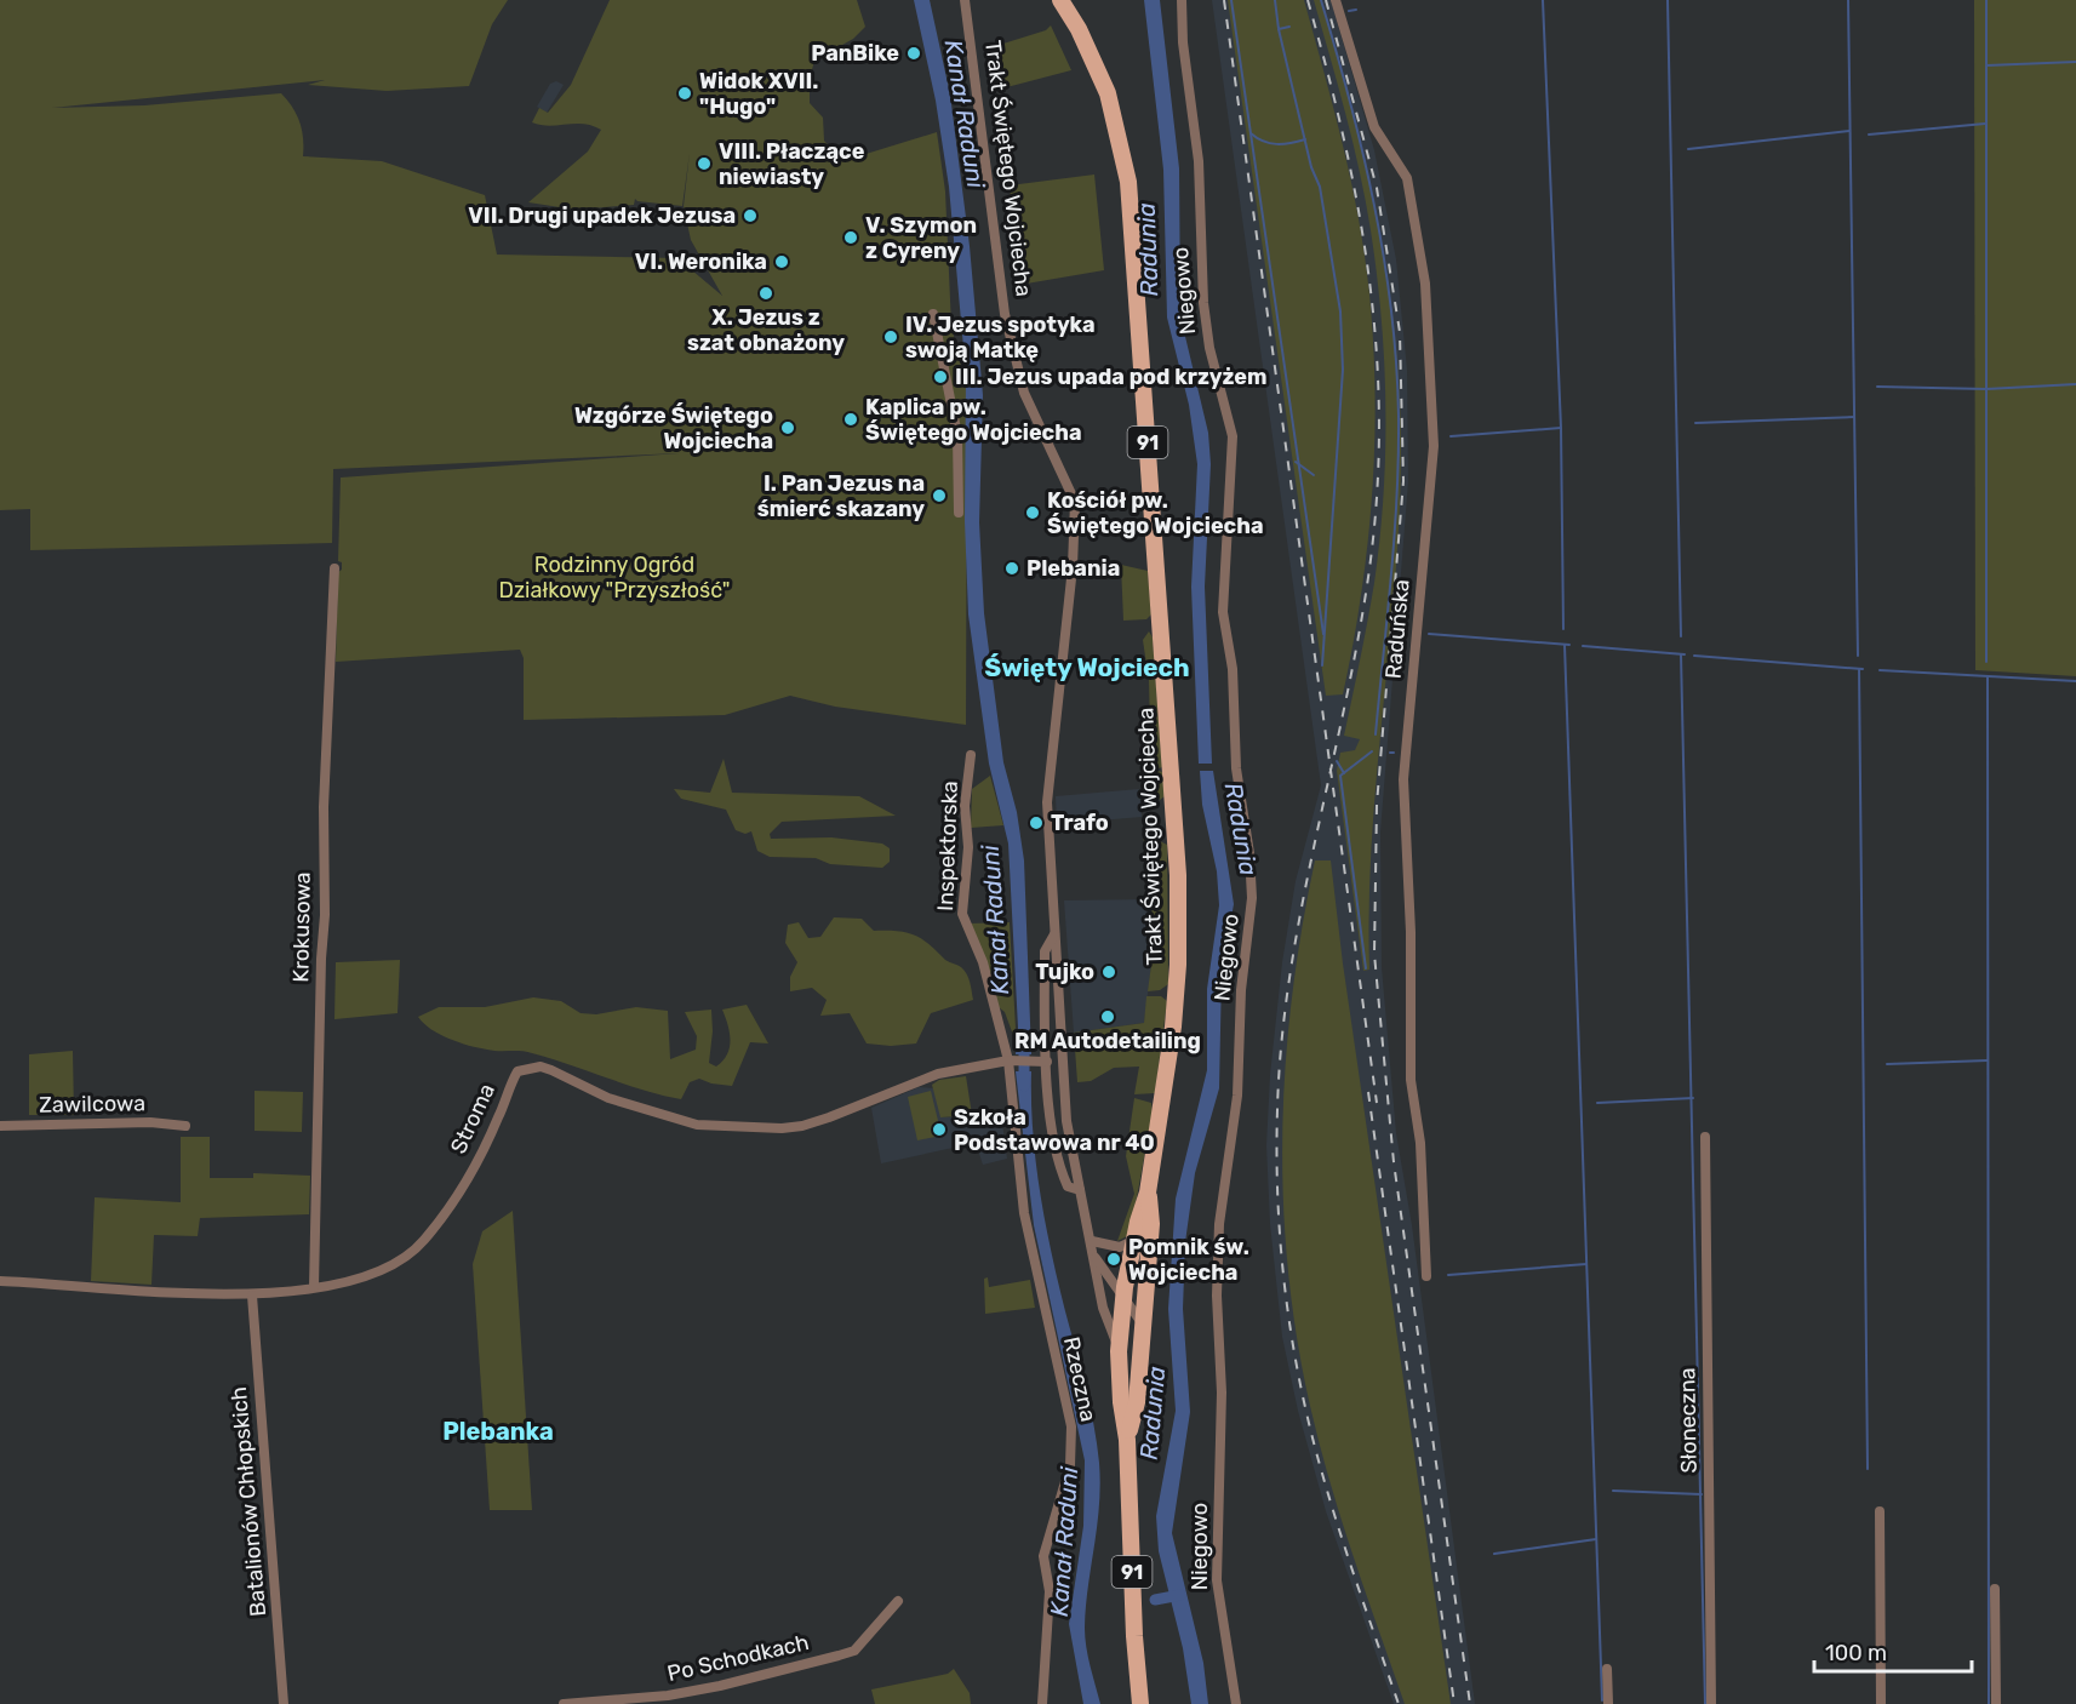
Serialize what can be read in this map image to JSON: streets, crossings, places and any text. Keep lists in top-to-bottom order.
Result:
{
  "streets": {
    "main road": ["Trakt Świętego Wojciecha", "91"],
    "street": [
      "Niegowo",
      "Raduńska",
      "Inspektorska",
      "Krokusowa",
      "Zawilcowa",
      "Stroma",
      "Rzeczna",
      "Słoneczna",
      "Batalionów Chłopskich",
      "Po Schodkach"
    ]
  },
  "crossings": [
    ["Inspektorska", "Stroma"],
    ["Inspektorska", "Rzeczna"],
    ["Krokusowa", "Stroma"],
    ["Stroma", "Rzeczna"],
    ["Stroma", "Batalionów Chłopskich"]
  ],
  "districts": ["Święty Wojciech", "Plebanka"],
  "water": ["Kanał Raduni", "Radunia"],
  "parks": ["Rodzinny Ogród Działkowy \"Przyszłość\""],
  "places": [
    "PanBike",
    "Widok XVII. \"Hugo\"",
    "VIII. Płaczące niewiasty",
    "VII. Drugi upadek Jezusa",
    "V. Szymon z Cyreny",
    "VI. Weronika",
    "X. Jezus z szat obnażony",
    "IV. Jezus spotyka swoją Matkę",
    "III. Jezus upada pod krzyżem",
    "Kaplica pw. Świętego Wojciecha",
    "Wzgórze Świętego Wojciecha",
    "I. Pan Jezus na śmierć skazany",
    "Kościół pw. Świętego Wojciecha",
    "Plebania",
    "Trafo",
    "Tujko",
    "RM Autodetailing",
    "Szkoła Podstawowa nr 40",
    "Pomnik św. Wojciecha"
  ],
  "scale_bar": "100 m"
}
